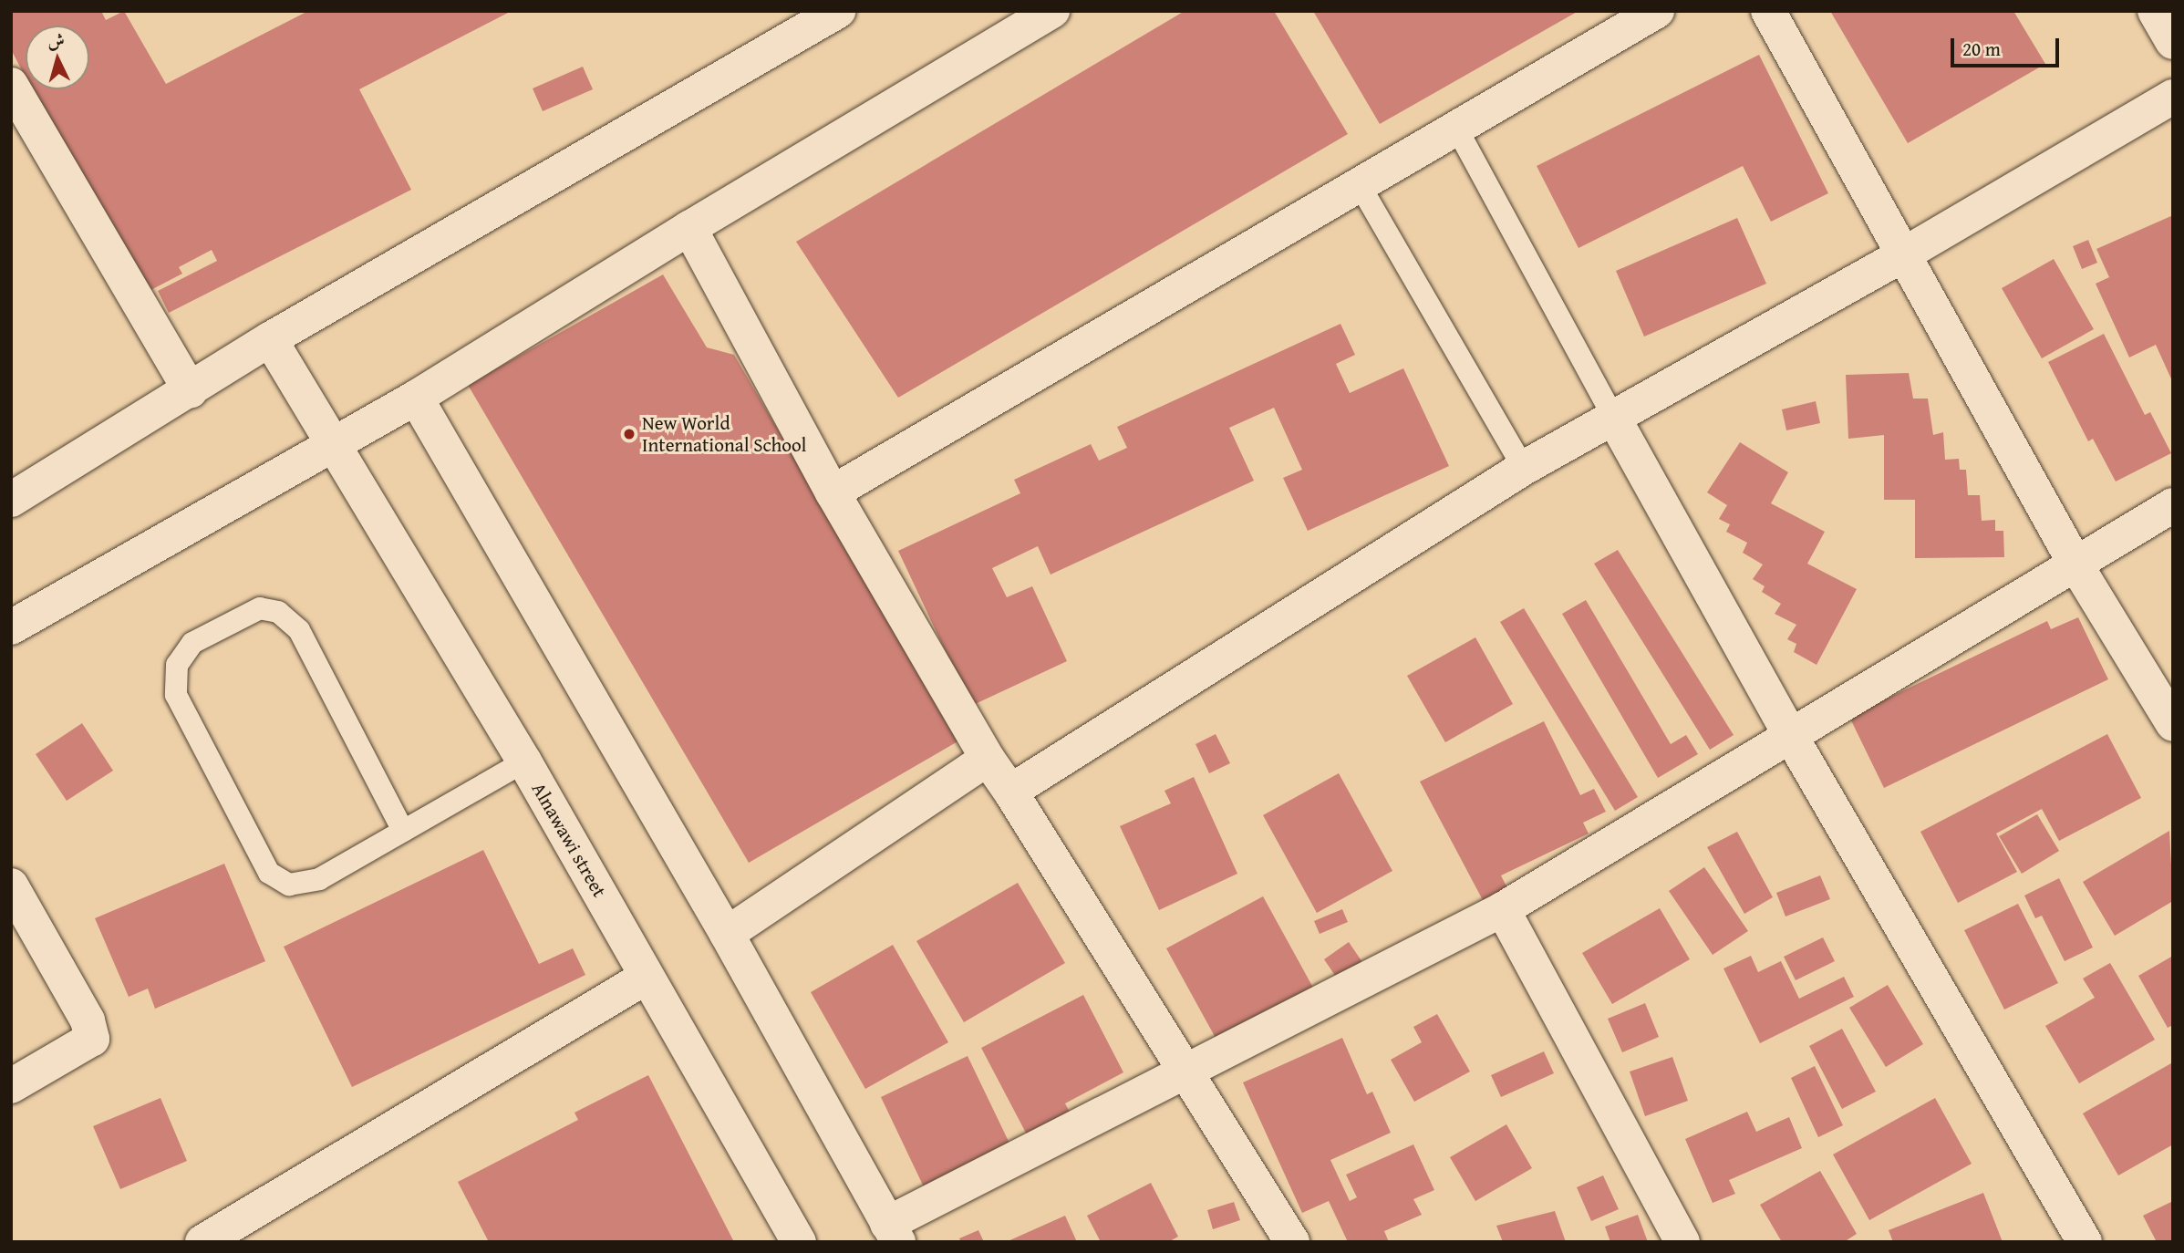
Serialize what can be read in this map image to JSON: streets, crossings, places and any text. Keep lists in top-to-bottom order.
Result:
{
  "streets": {
    "street": ["Alnawawi street"]
  },
  "places": ["New World International School"],
  "scale_bar": "20 m",
  "north": "top"
}
